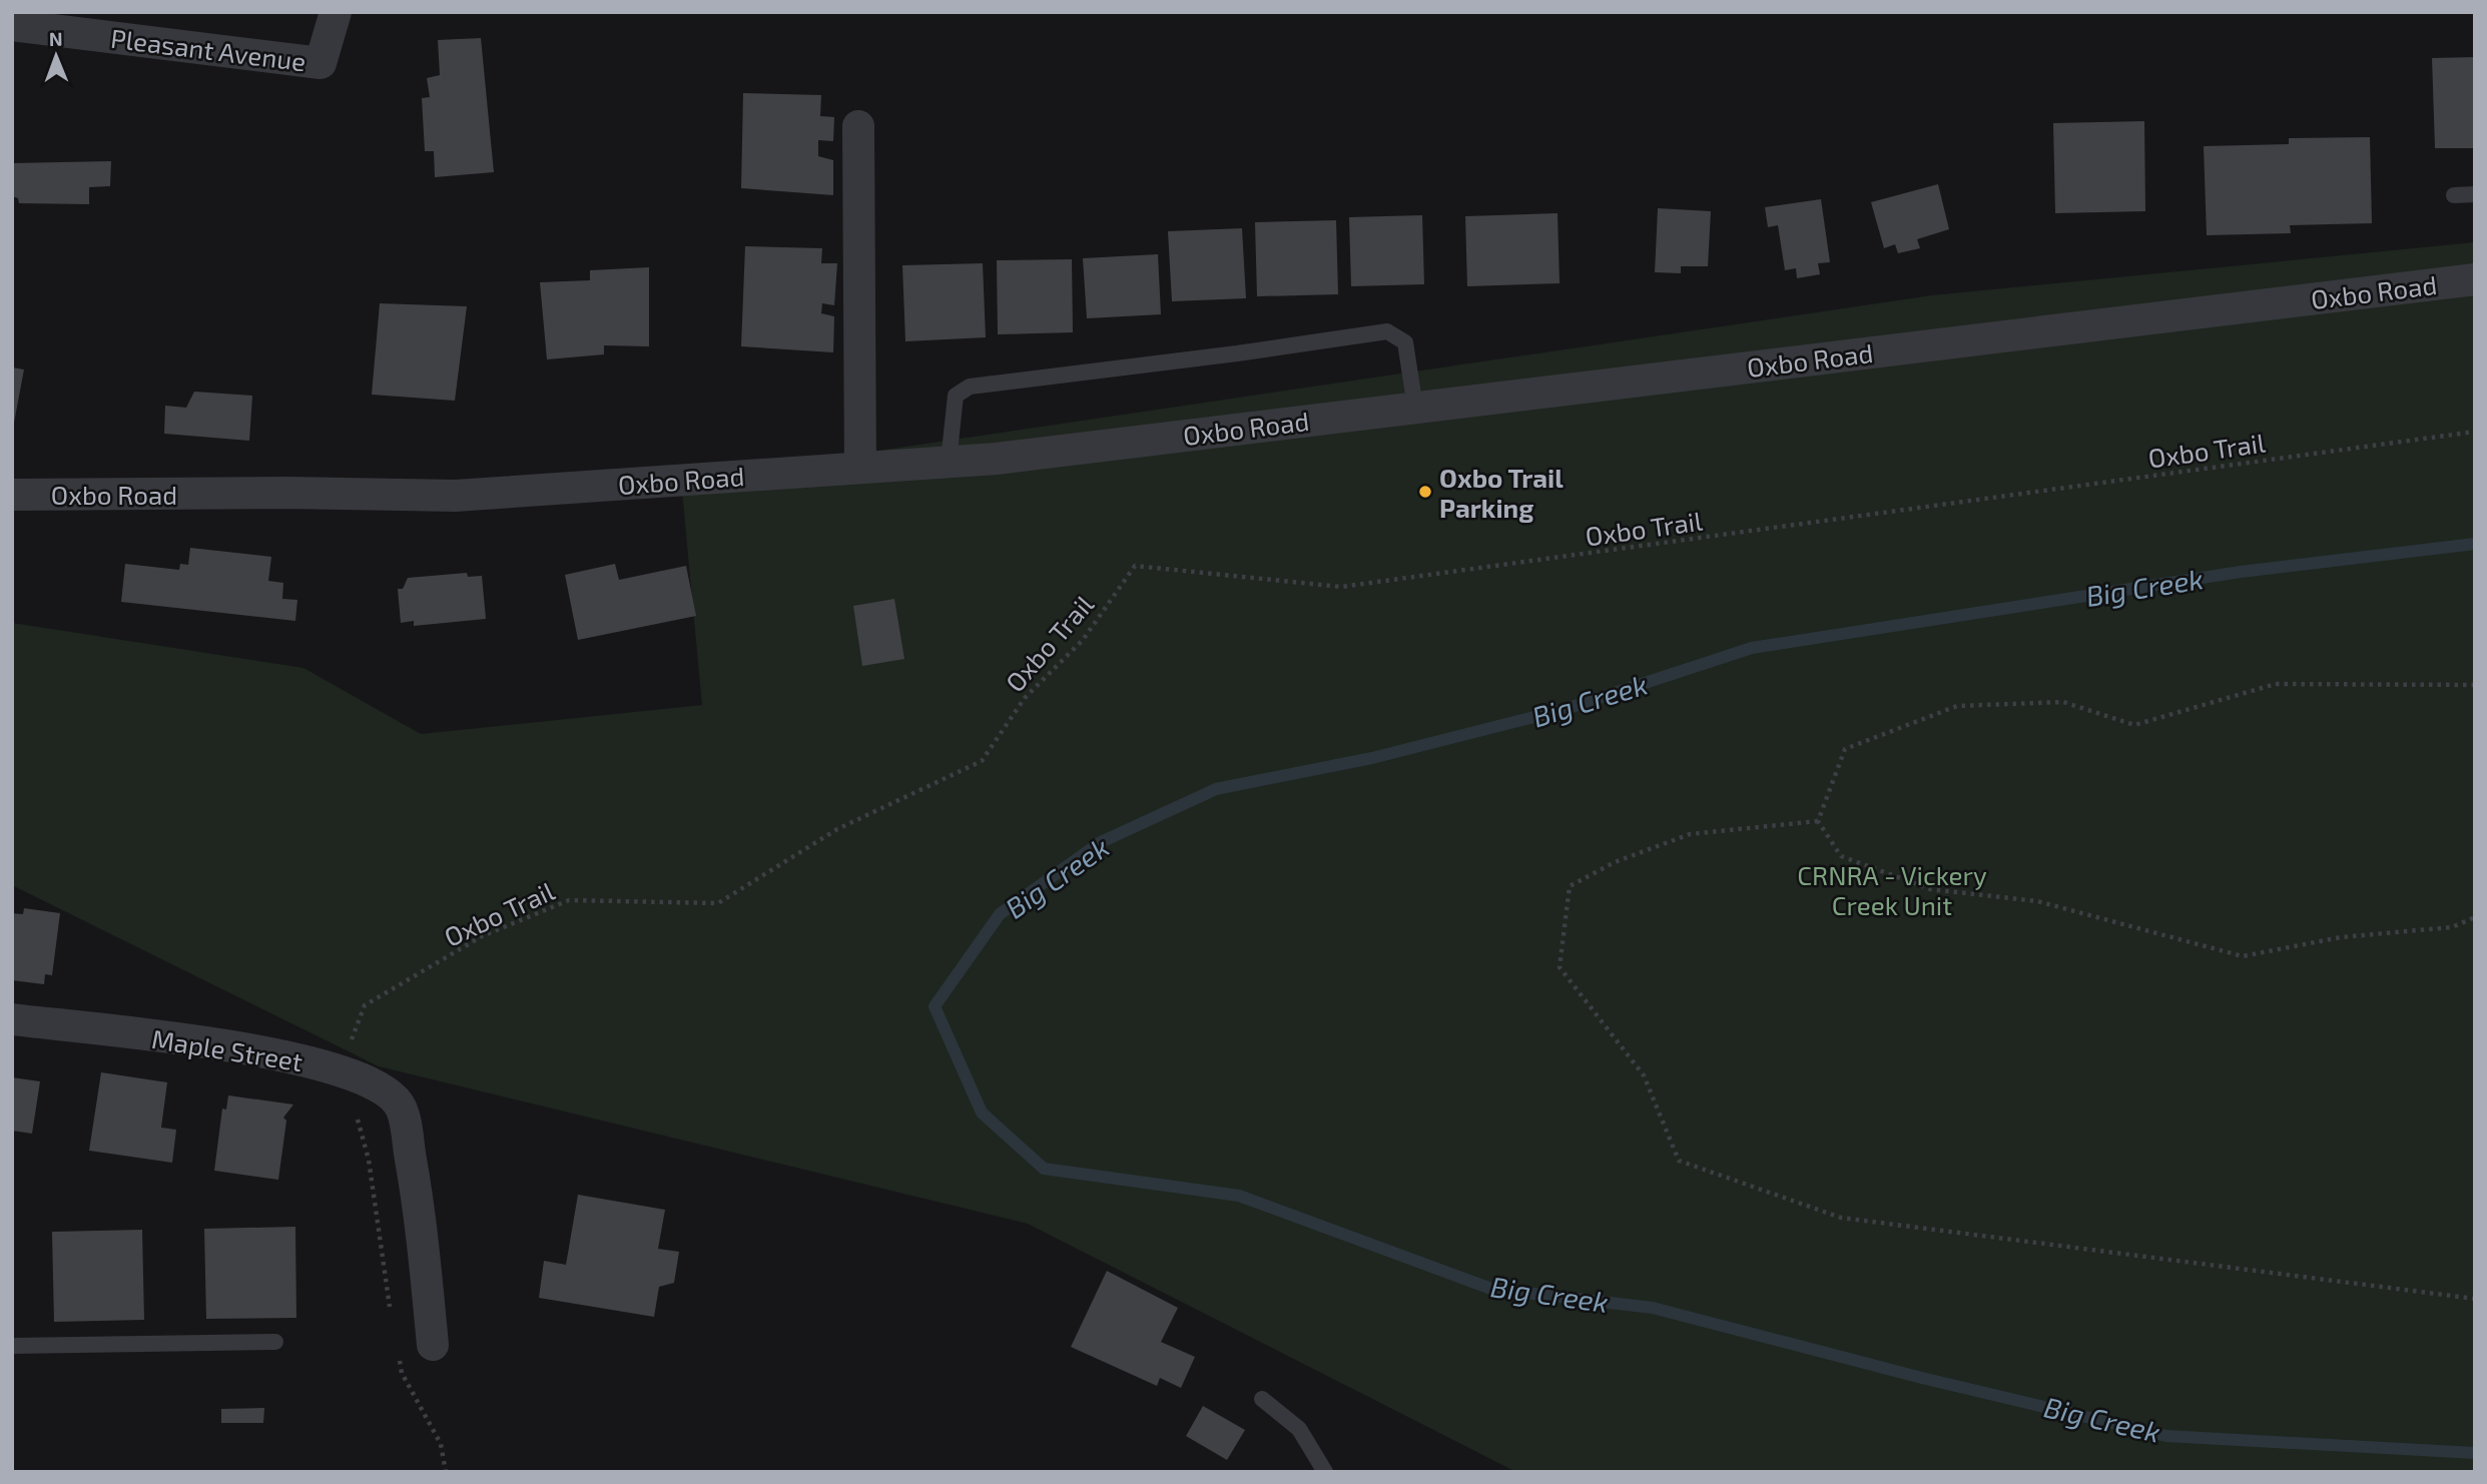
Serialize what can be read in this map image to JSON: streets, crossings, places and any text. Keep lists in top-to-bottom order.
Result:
{
  "streets": {
    "street": ["Pleasant Avenue", "Oxbo Road", "Maple Street"],
    "path": ["Oxbo Trail"]
  },
  "crossings": [
    ["Oxbo Trail", "Maple Street"]
  ],
  "water": ["Big Creek"],
  "parks": ["CRNRA - Vickery Creek Unit"],
  "places": ["Oxbo Trail Parking"],
  "north": "top"
}
